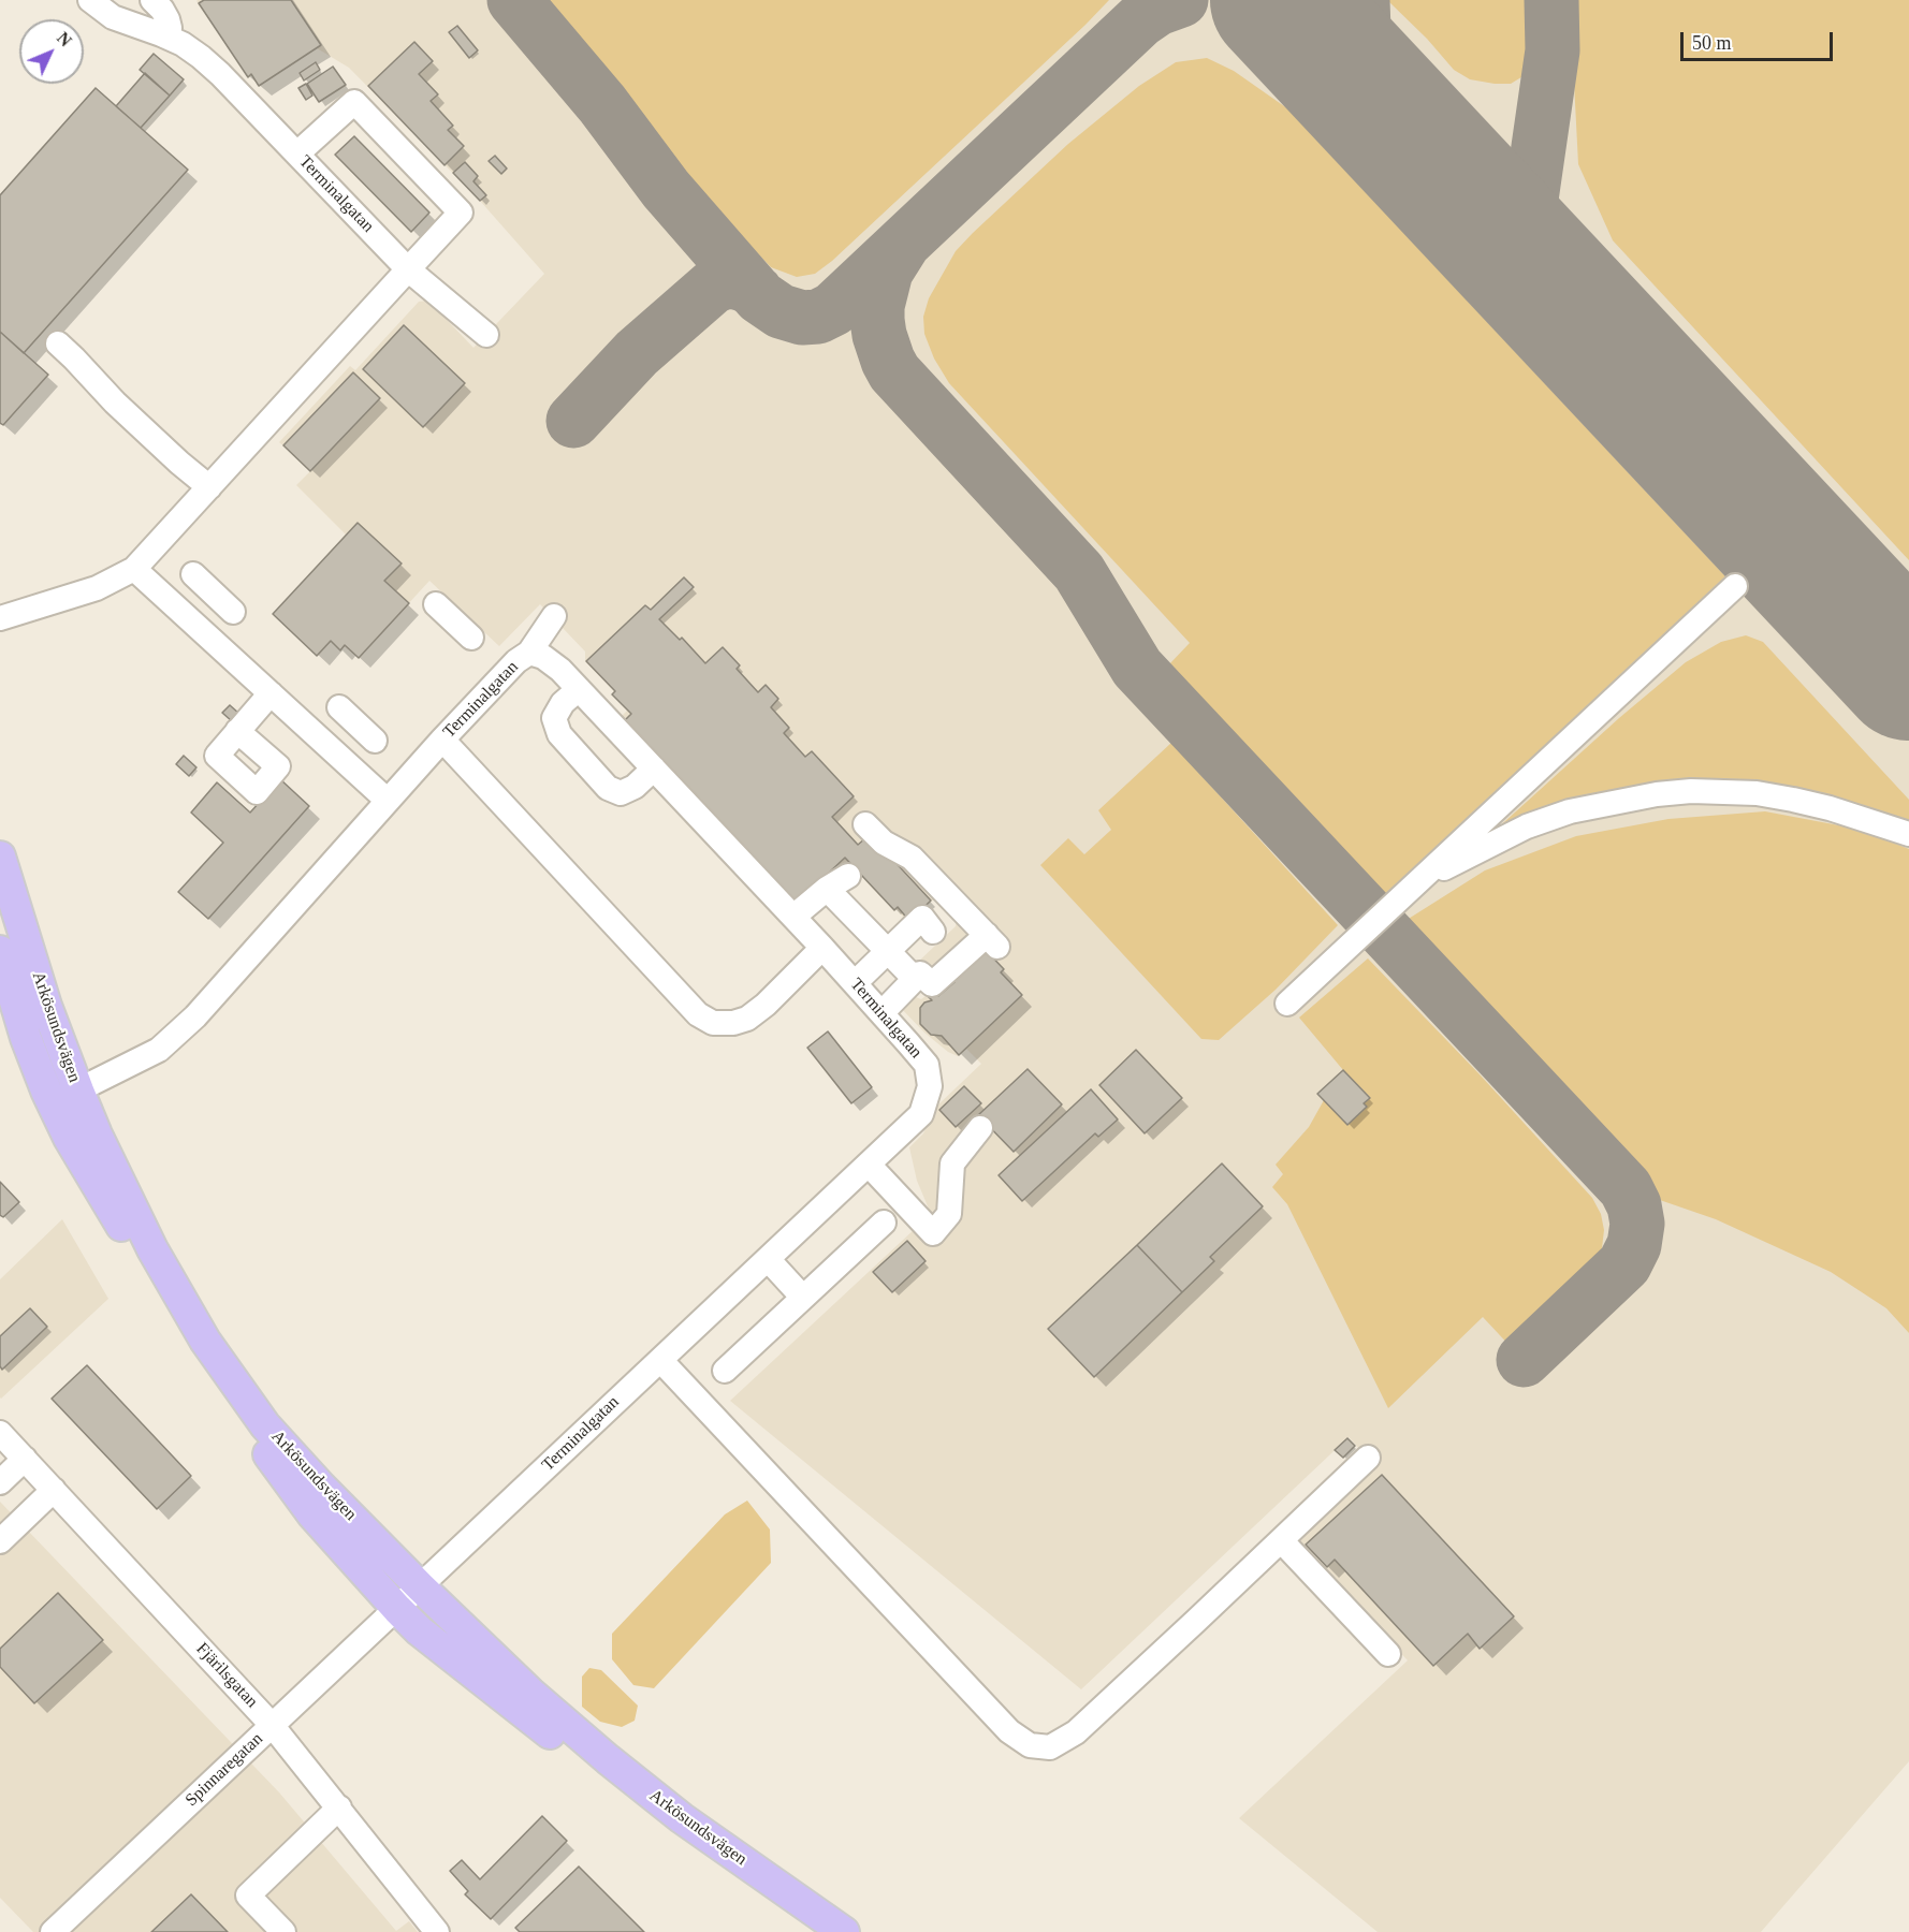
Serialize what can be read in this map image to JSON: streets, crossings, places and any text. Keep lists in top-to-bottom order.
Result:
{
  "streets": {
    "main road": ["Arkösundsvägen"],
    "street": ["Terminalgatan", "Fjärilsgatan", "Spinnaregatan"]
  },
  "crossings": [
    ["Terminalgatan", "Arkösundsvägen"],
    ["Terminalgatan", "Spinnaregatan"],
    ["Arkösundsvägen", "Spinnaregatan"],
    ["Fjärilsgatan", "Spinnaregatan"]
  ],
  "scale_bar": "50 m",
  "north": "top right"
}
